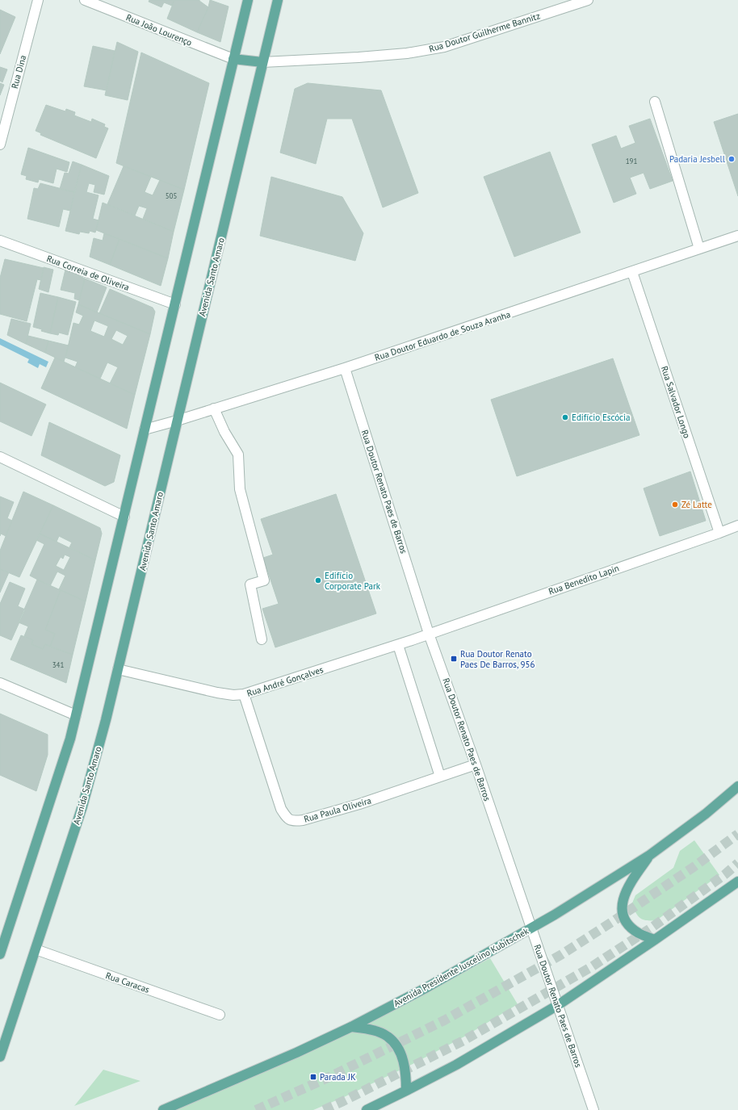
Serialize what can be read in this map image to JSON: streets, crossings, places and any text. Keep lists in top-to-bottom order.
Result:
{
  "streets": {
    "main road": ["Avenida Santo Amaro", "Avenida Presidente Juscelino Kubitschek"],
    "street": [
      "Rua João Lourenço",
      "Rua Doutor Guilherme Bannitz",
      "Rua Dina",
      "Rua Correia de Oliveira",
      "Rua Doutor Eduardo de Souza Aranha",
      "Rua Salvador Longo",
      "Rua Doutor Renato Paes de Barros",
      "Rua Benedito Lapin",
      "Rua André Gonçalves",
      "Rua Paula Oliveira",
      "Rua Caracas"
    ]
  },
  "crossings": [
    ["Rua Doutor Guilherme Bannitz", "Avenida Santo Amaro"],
    ["Avenida Santo Amaro", "Rua Doutor Eduardo de Souza Aranha"],
    ["Avenida Santo Amaro", "Rua André Gonçalves"],
    ["Avenida Santo Amaro", "Rua Caracas"],
    ["Rua Doutor Eduardo de Souza Aranha", "Rua Salvador Longo"],
    ["Rua Doutor Eduardo de Souza Aranha", "Rua Doutor Renato Paes de Barros"],
    ["Rua Salvador Longo", "Rua Benedito Lapin"],
    ["Rua Doutor Renato Paes de Barros", "Rua Benedito Lapin"],
    ["Rua Doutor Renato Paes de Barros", "Rua André Gonçalves"],
    ["Rua Doutor Renato Paes de Barros", "Rua Paula Oliveira"],
    ["Rua Doutor Renato Paes de Barros", "Avenida Presidente Juscelino Kubitschek"],
    ["Rua Benedito Lapin", "Rua André Gonçalves"],
    ["Rua André Gonçalves", "Rua Paula Oliveira"]
  ],
  "places": {
    "other": [
      "Padaria Jesbell",
      "Edifício Escócia",
      "Zé Latte",
      "Edifício Corporate Park"
    ],
    "transit": ["Rua Doutor Renato Paes De Barros, 956", "Parada JK"]
  },
  "house_numbers": ["191", "505", "341"]
}
